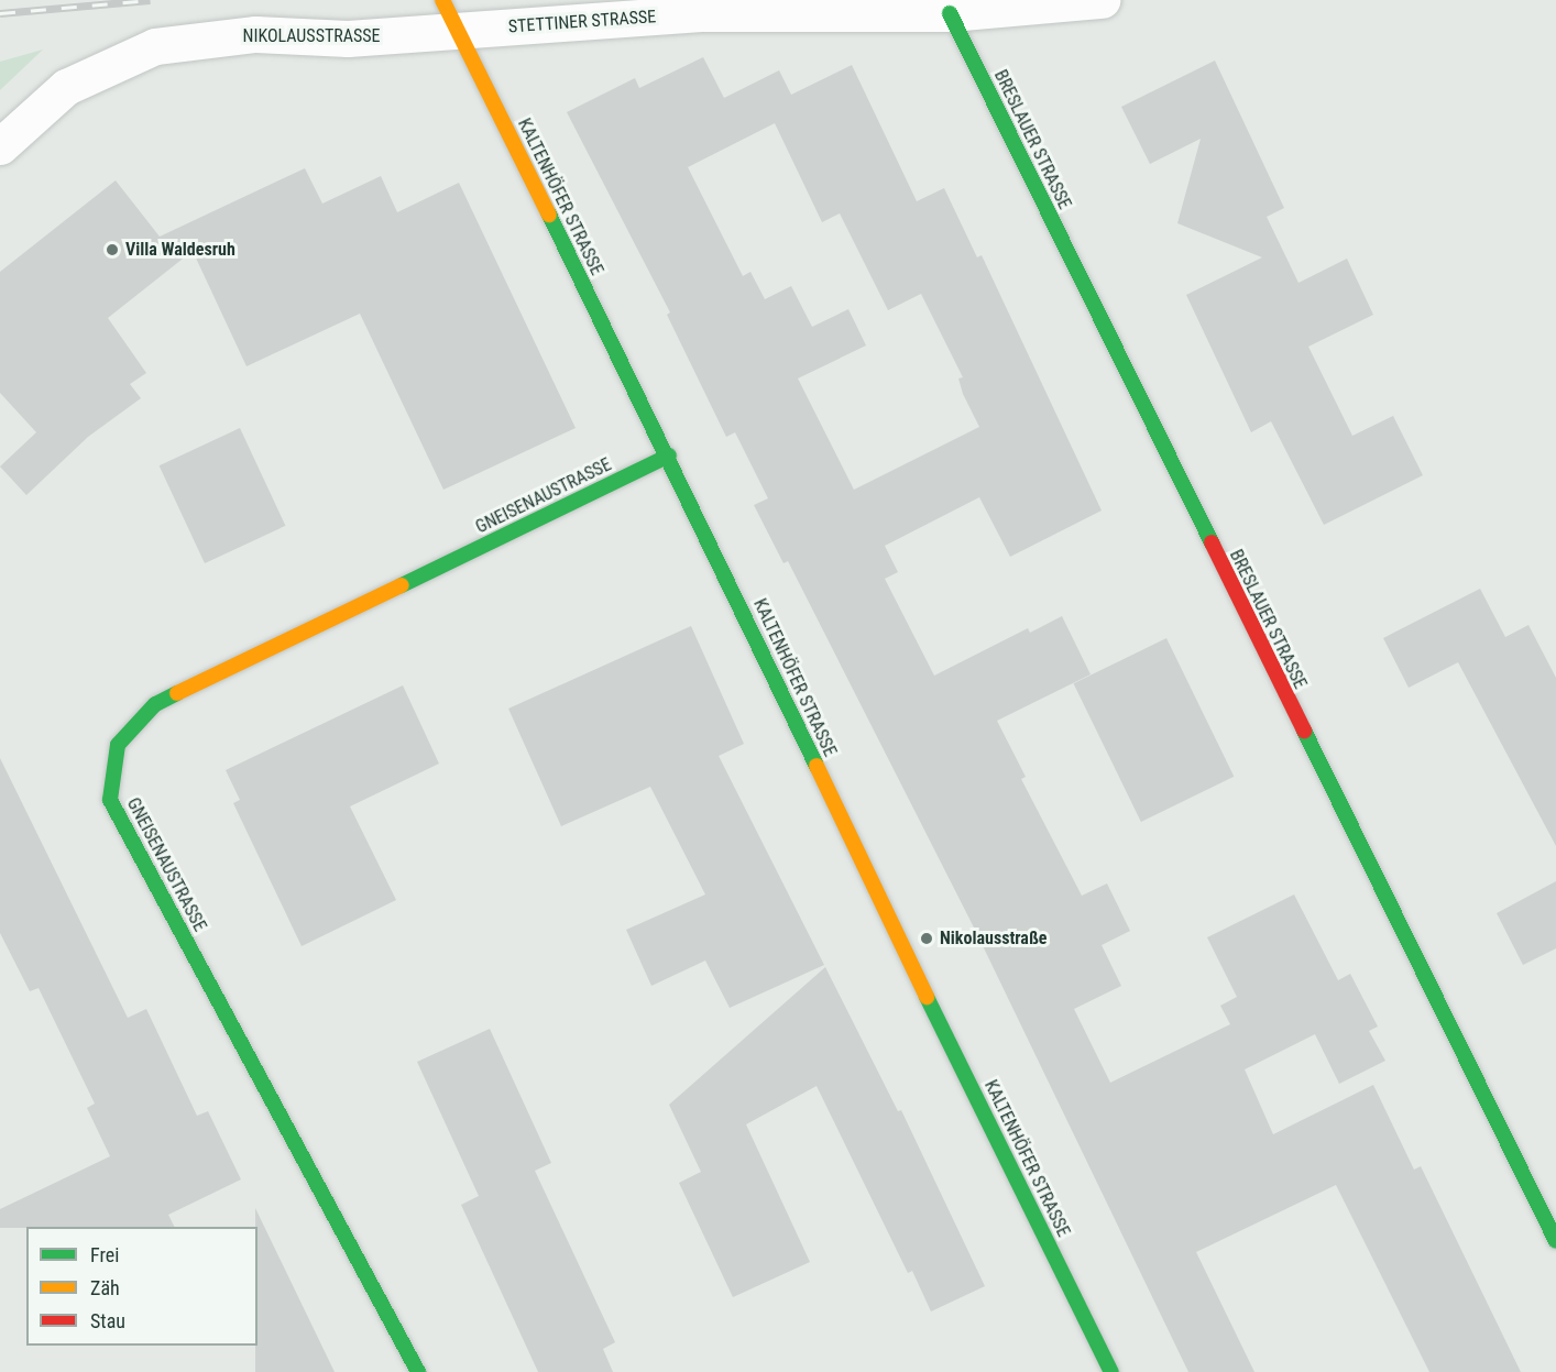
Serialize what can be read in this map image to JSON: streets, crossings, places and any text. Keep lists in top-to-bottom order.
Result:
{
  "streets": {
    "street": [
      "STETTINER STRASSE",
      "NIKOLAUSSTRASSE",
      "BRESLAUER STRASSE",
      "KALTENHÖFER STRASSE",
      "GNEISENAUSTRASSE"
    ]
  },
  "crossings": [
    ["STETTINER STRASSE", "NIKOLAUSSTRASSE"],
    ["STETTINER STRASSE", "BRESLAUER STRASSE"],
    ["STETTINER STRASSE", "KALTENHÖFER STRASSE"],
    ["NIKOLAUSSTRASSE", "KALTENHÖFER STRASSE"],
    ["KALTENHÖFER STRASSE", "GNEISENAUSTRASSE"]
  ],
  "places": ["Villa Waldesruh", "Nikolausstraße"],
  "legend": ["Frei", "Zäh", "Stau"]
}
